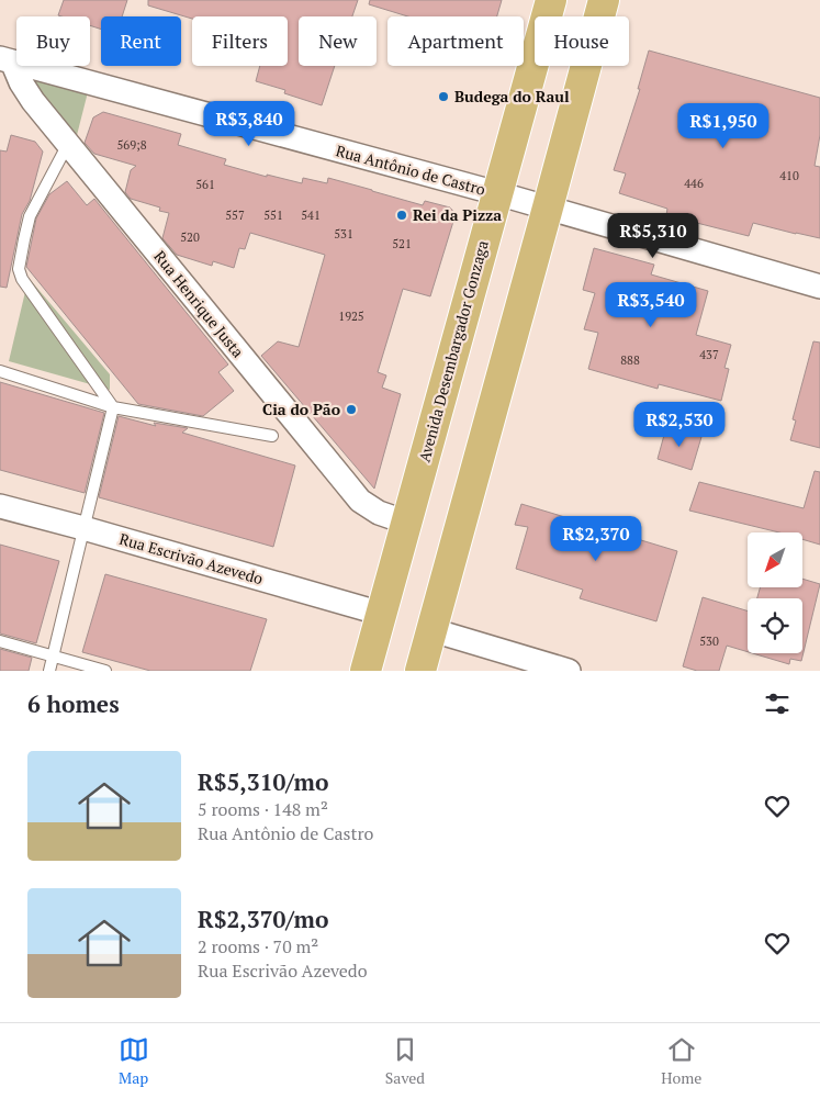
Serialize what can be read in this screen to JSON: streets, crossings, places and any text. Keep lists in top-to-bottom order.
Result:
{
  "streets": {
    "main road": ["Avenida Desembargador Gonzaga"],
    "street": ["Rua Antônio de Castro", "Rua Henrique Justa", "Rua Escrivão Azevedo"]
  },
  "crossings": [
    ["Rua Antônio de Castro", "Rua Henrique Justa"],
    ["Rua Antônio de Castro", "Avenida Desembargador Gonzaga"],
    ["Rua Henrique Justa", "Avenida Desembargador Gonzaga"],
    ["Avenida Desembargador Gonzaga", "Rua Escrivão Azevedo"]
  ],
  "places": ["Budega do Raul", "Rei da Pizza", "Cia do Pão"],
  "house_numbers": [
    "569;8",
    "410",
    "446",
    "561",
    "557",
    "551",
    "541",
    "531",
    "520",
    "521",
    "1925",
    "437",
    "888",
    "530"
  ],
  "north": "bottom left",
  "page": {
    "chip": [
      "Buy",
      "Rent",
      "Filters",
      "New",
      "Apartment",
      "House"
    ],
    "price": [
      "R$3,840",
      "R$1,950",
      "R$5,310",
      "R$3,540",
      "R$2,530",
      "R$2,370"
    ],
    "heading": "6 homes",
    "list": [
      {
        "name": "R$5,310/mo",
        "note": "5 rooms · 148 m² · Rua Antônio de Castro"
      },
      {
        "name": "R$2,370/mo",
        "note": "2 rooms · 70 m² · Rua Escrivão Azevedo"
      }
    ],
    "tabs": ["Map", "Saved", "Home"]
  }
}
